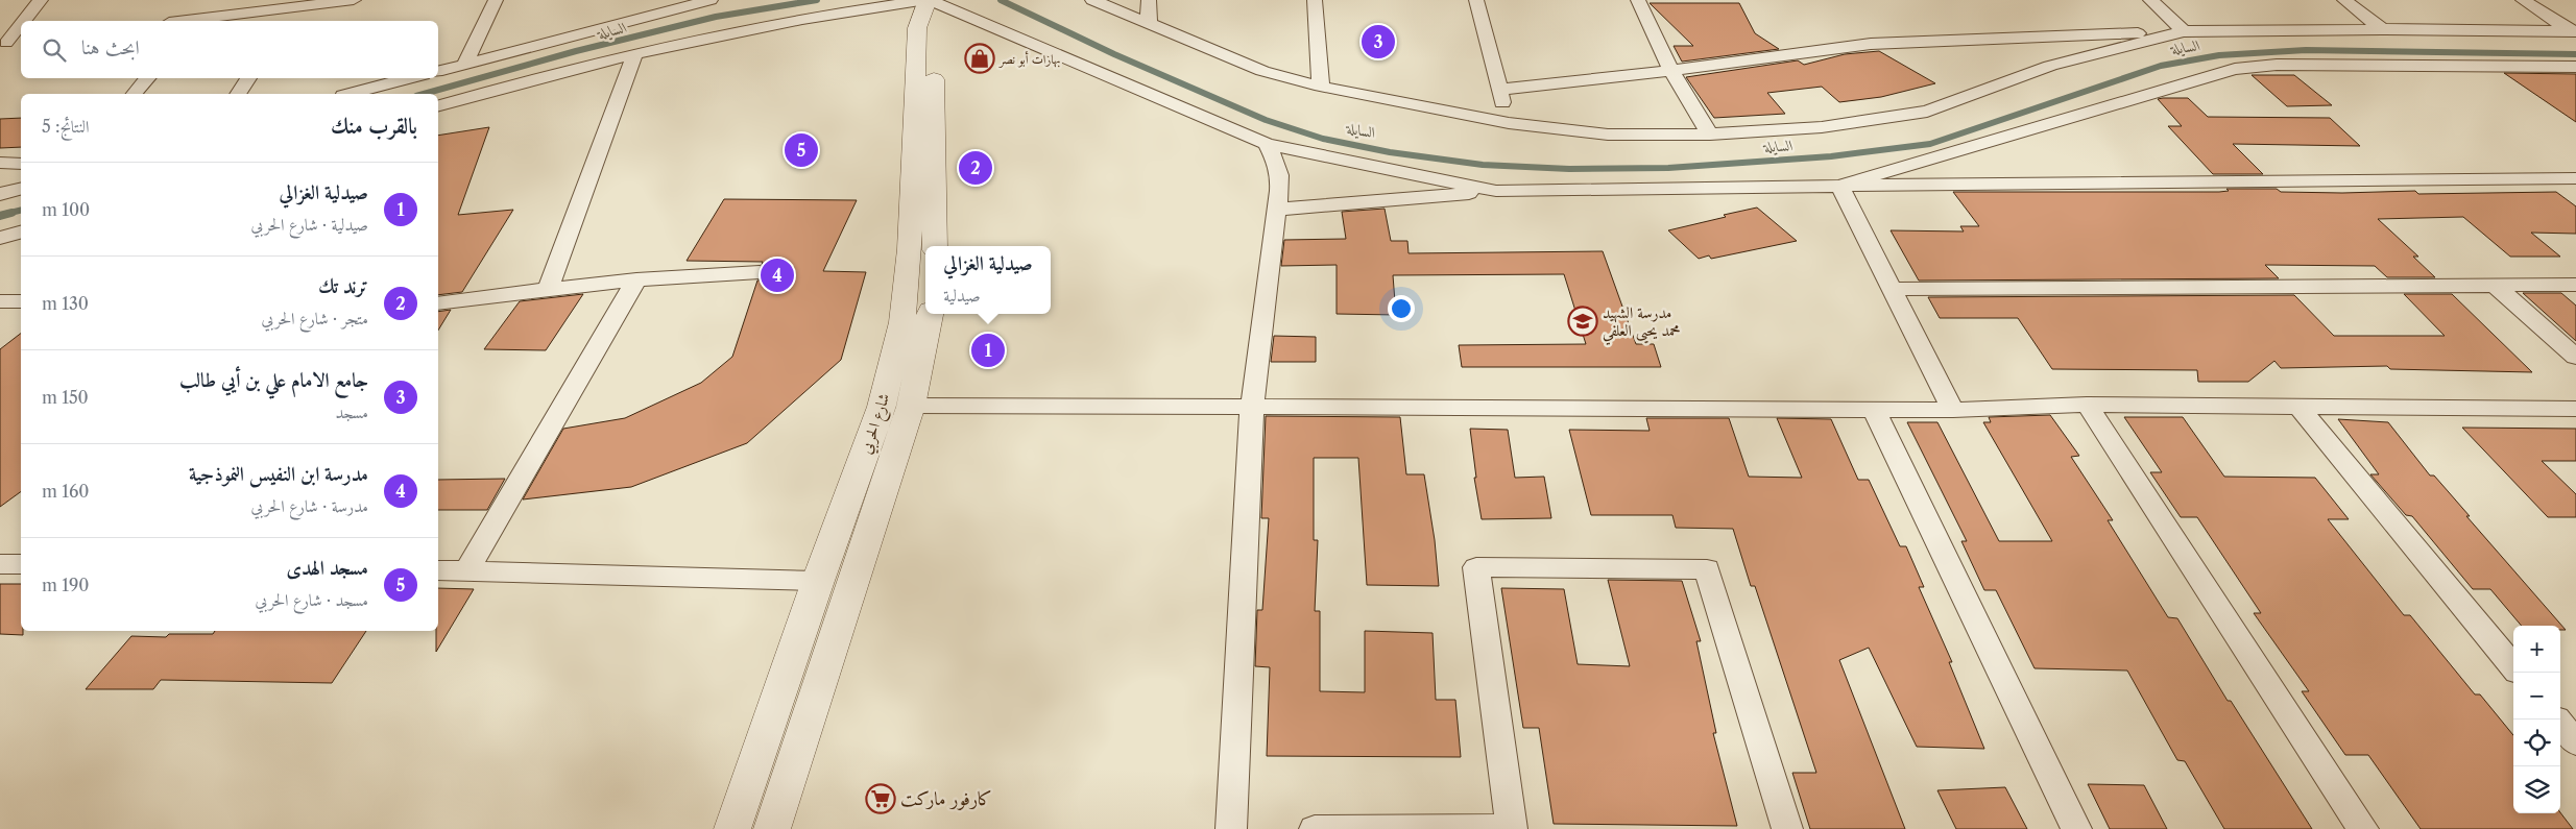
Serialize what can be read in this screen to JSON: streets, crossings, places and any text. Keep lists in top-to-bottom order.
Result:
{
  "streets": {
    "street": ["شارع الحربي"]
  },
  "water": ["السايلة"],
  "places": {
    "shop": ["بهارات أبو نصر"],
    "school or university": ["مدرسة الشهيد محمد يحيى العلفي"],
    "supermarket": ["كارفور ماركت"]
  },
  "page": {
    "search": "ابحث هنا",
    "pins": [
      "3",
      "5",
      "2",
      "4",
      "1"
    ],
    "heading": ["بالقرب منك", "النتائج: 5"],
    "list": [
      {
        "mark": "1",
        "name": "صيدلية الغزالي",
        "note": "صيدلية · شارع الحربي",
        "value": "100 m"
      },
      {
        "mark": "2",
        "name": "ترند تك",
        "note": "متجر · شارع الحربي",
        "value": "130 m"
      },
      {
        "mark": "3",
        "name": "جامع الامام علي بن أيي طالب",
        "note": "مسجد",
        "value": "150 m"
      },
      {
        "mark": "4",
        "name": "مدرسة ابن النفيس النموذجية",
        "note": "مدرسة · شارع الحربي",
        "value": "160 m"
      },
      {
        "mark": "5",
        "name": "مسجد الهدى",
        "note": "مسجد · شارع الحربي",
        "value": "190 m"
      }
    ],
    "popup": ["صيدلية الغزالي", "صيدلية"],
    "map_buttons": ["+", "−"]
  }
}
